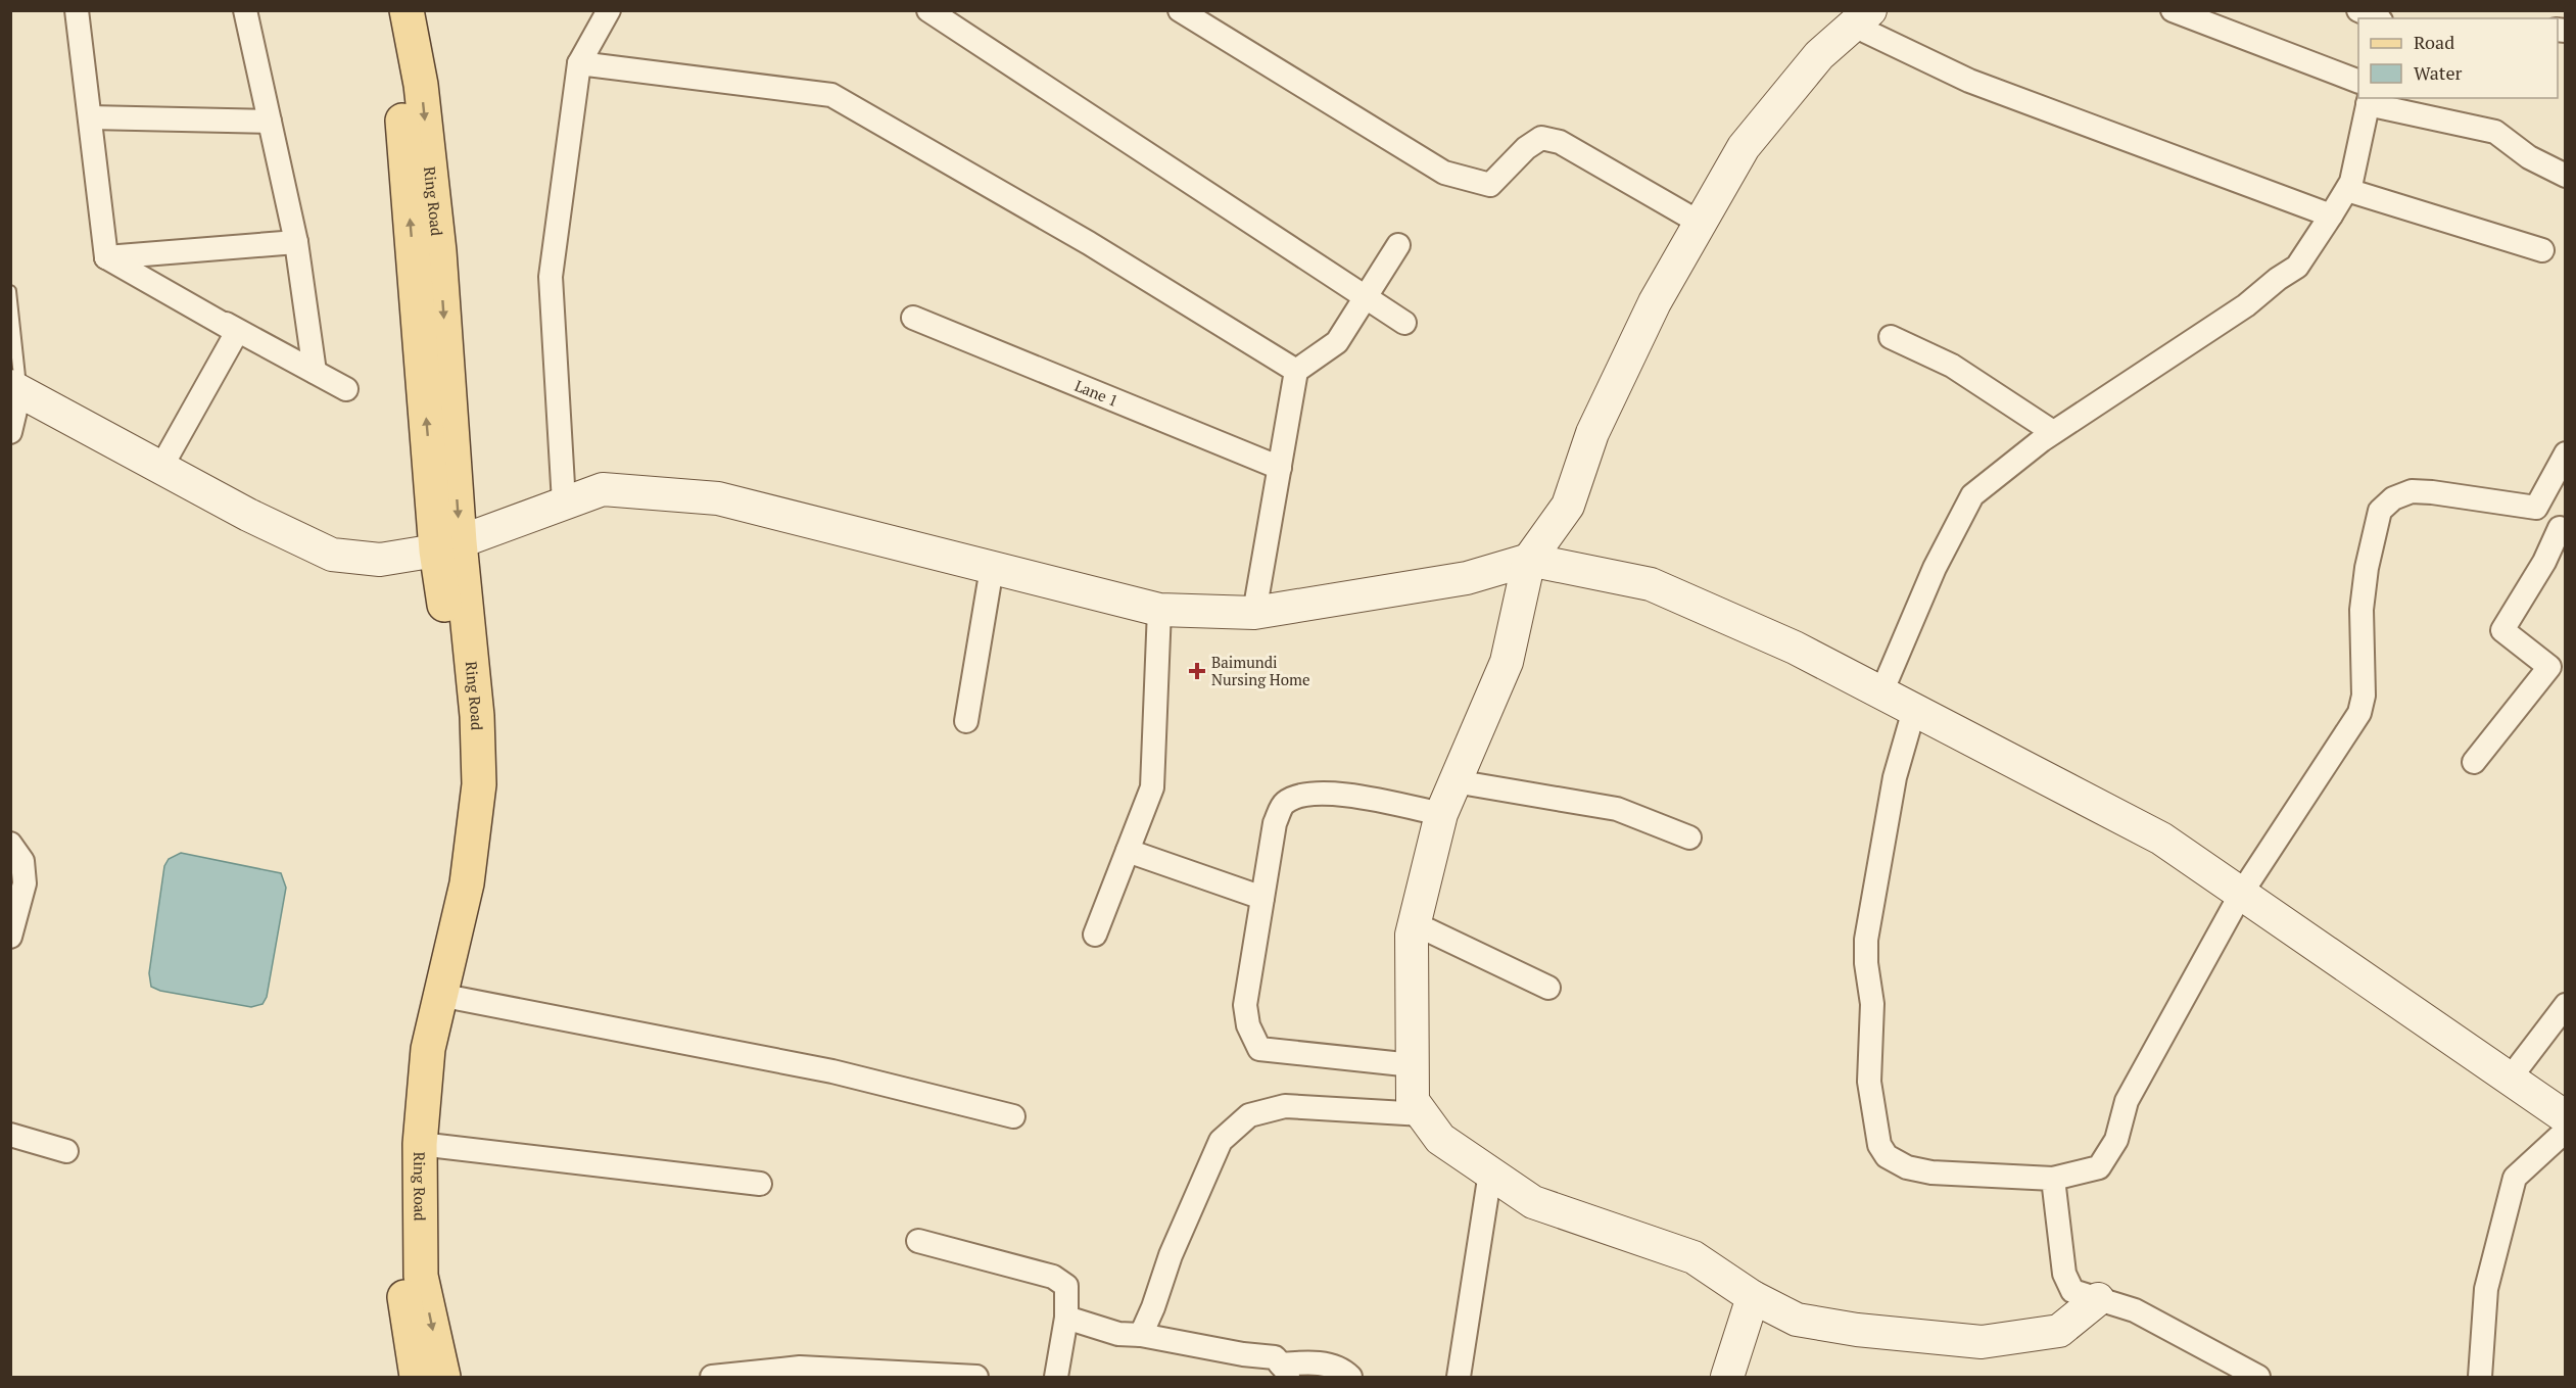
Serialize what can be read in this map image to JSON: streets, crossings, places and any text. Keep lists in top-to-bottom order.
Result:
{
  "streets": {
    "main road": ["Ring Road"],
    "street": ["Lane 1"]
  },
  "places": {
    "health": ["Baimundi Nursing Home"]
  },
  "legend": ["Road", "Water"]
}
